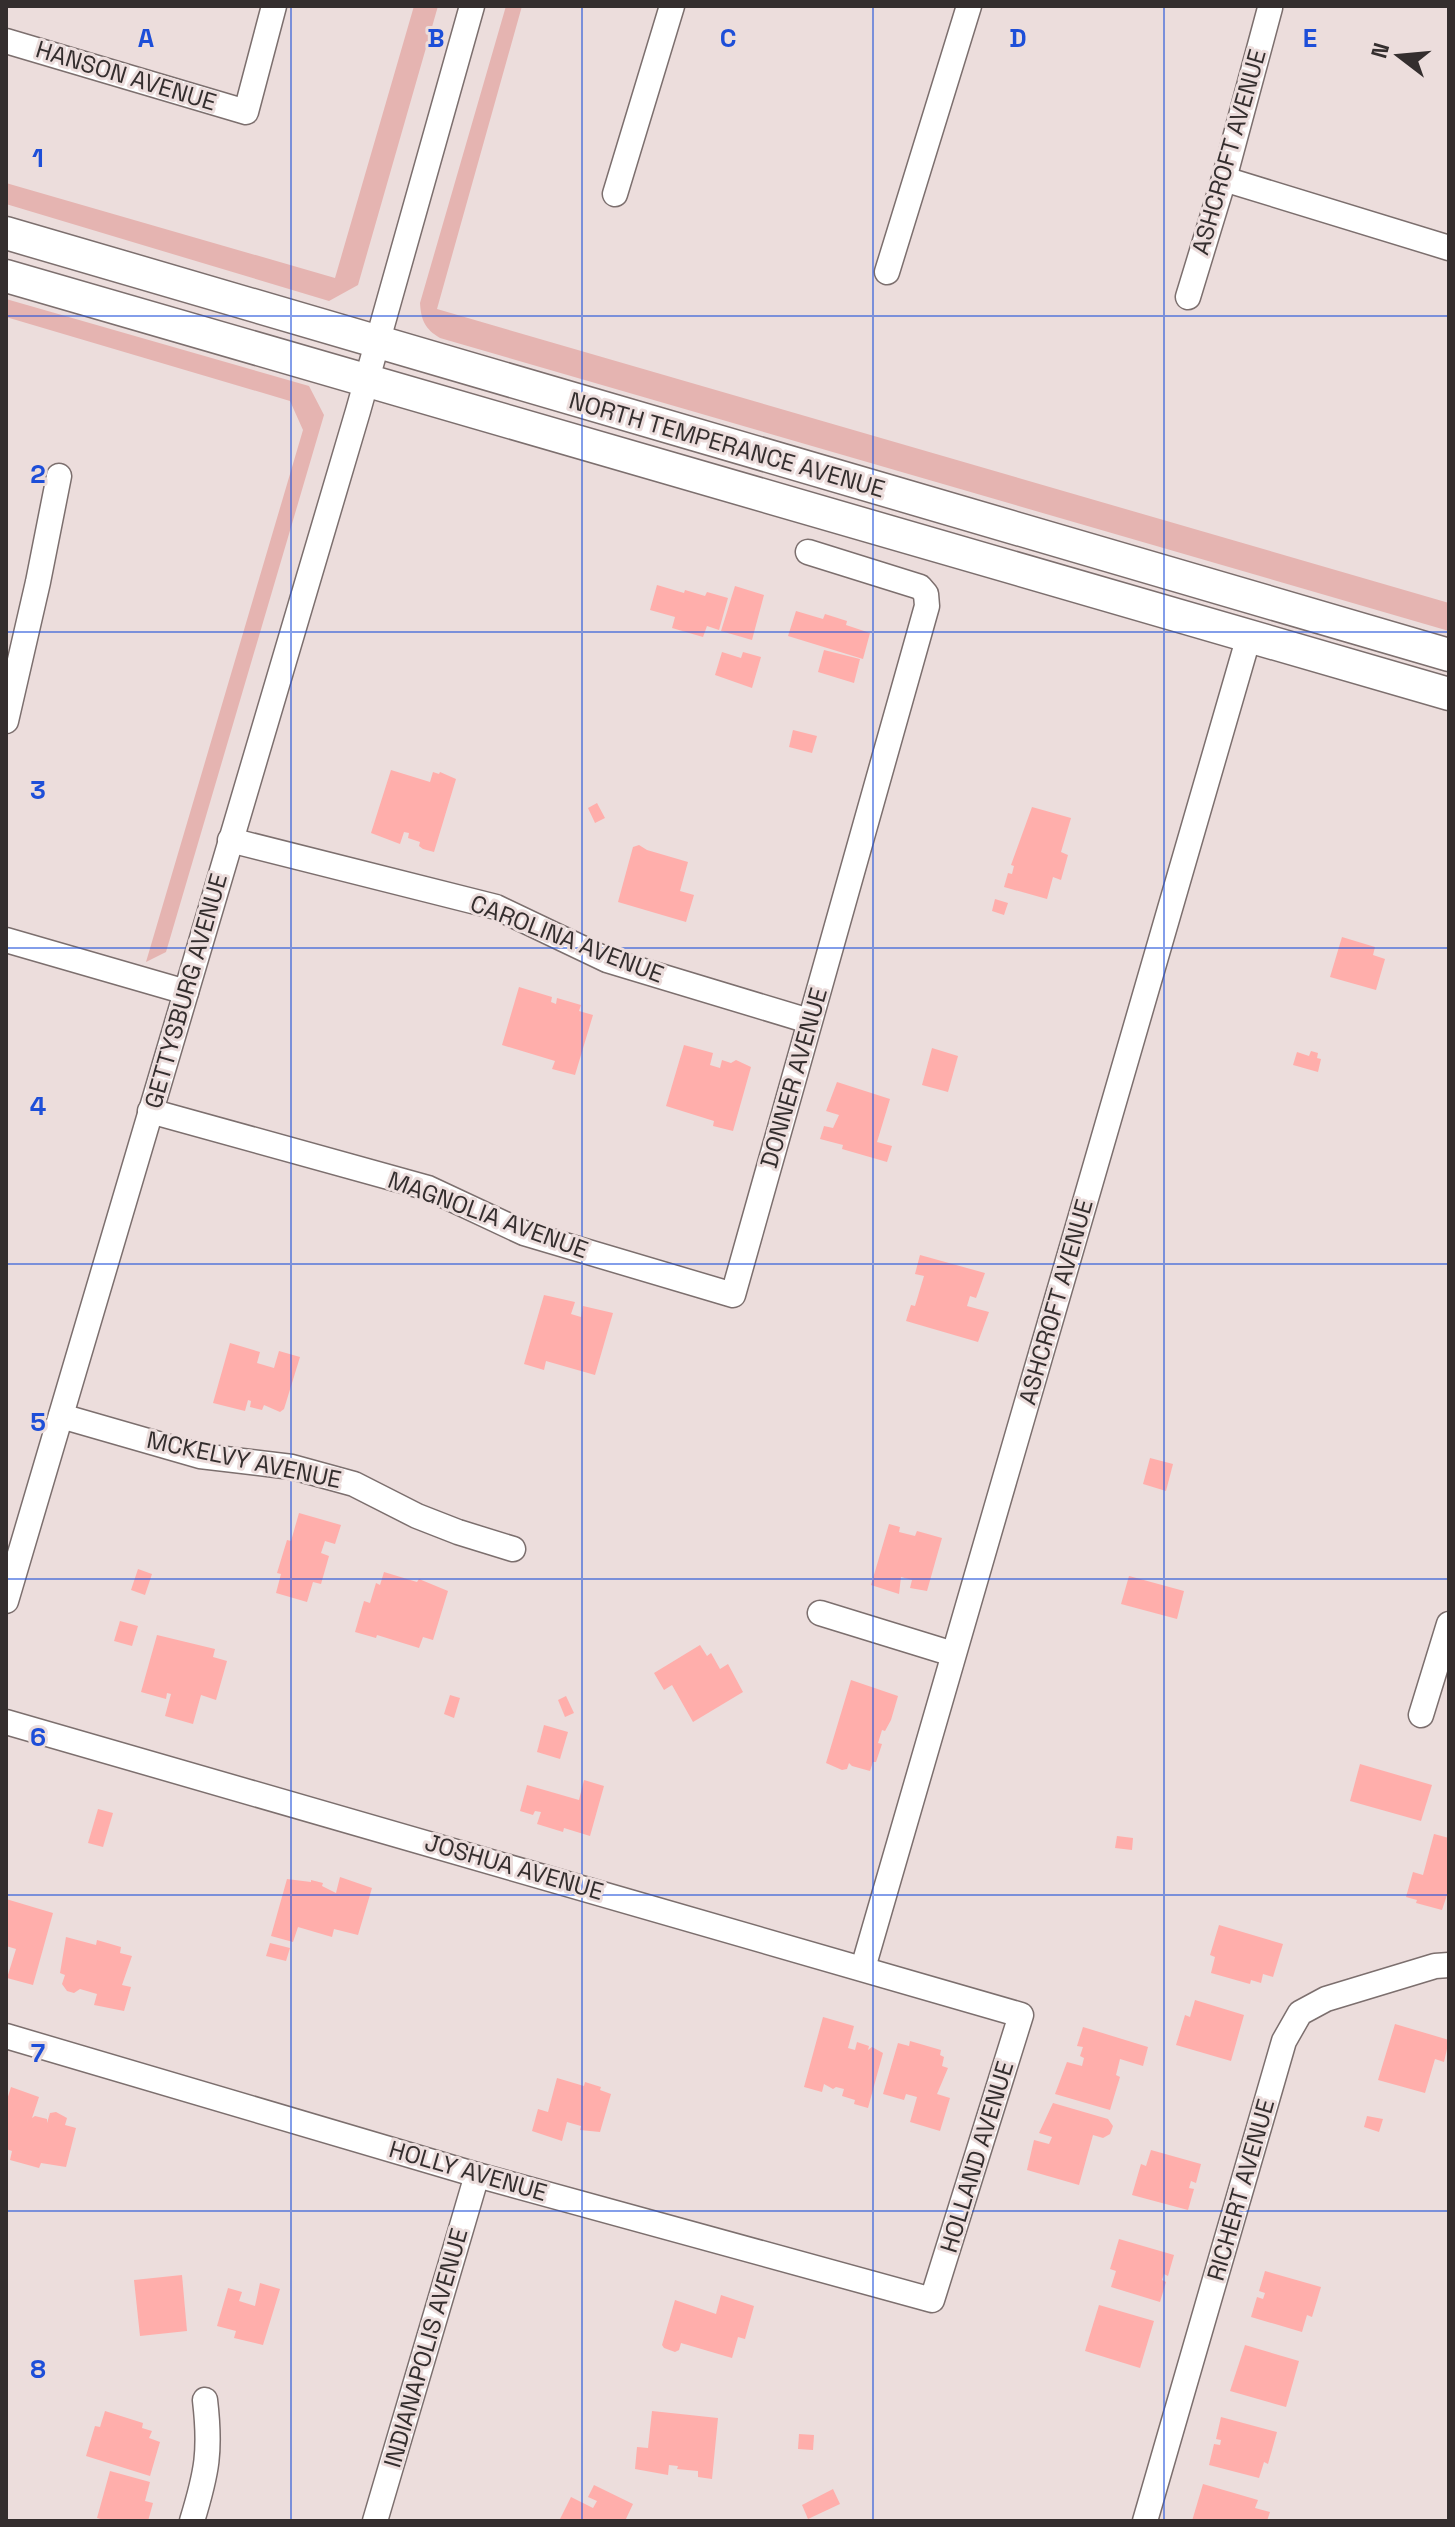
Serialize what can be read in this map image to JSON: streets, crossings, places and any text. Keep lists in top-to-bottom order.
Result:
{
  "streets": {
    "main road": ["NORTH TEMPERANCE AVENUE"],
    "street": [
      "HANSON AVENUE",
      "ASHCROFT AVENUE",
      "CAROLINA AVENUE",
      "GETTYSBURG AVENUE",
      "DONNER AVENUE",
      "MAGNOLIA AVENUE",
      "MCKELVY AVENUE",
      "JOSHUA AVENUE",
      "HOLLAND AVENUE",
      "HOLLY AVENUE",
      "RICHERT AVENUE",
      "INDIANAPOLIS AVENUE"
    ]
  },
  "crossings": [
    ["ASHCROFT AVENUE", "NORTH TEMPERANCE AVENUE"],
    ["ASHCROFT AVENUE", "JOSHUA AVENUE"],
    ["NORTH TEMPERANCE AVENUE", "GETTYSBURG AVENUE"],
    ["CAROLINA AVENUE", "GETTYSBURG AVENUE"],
    ["CAROLINA AVENUE", "DONNER AVENUE"],
    ["GETTYSBURG AVENUE", "MAGNOLIA AVENUE"],
    ["GETTYSBURG AVENUE", "MCKELVY AVENUE"],
    ["DONNER AVENUE", "MAGNOLIA AVENUE"],
    ["JOSHUA AVENUE", "HOLLAND AVENUE"],
    ["HOLLAND AVENUE", "HOLLY AVENUE"],
    ["HOLLY AVENUE", "INDIANAPOLIS AVENUE"]
  ],
  "north": "left",
  "grid": {
    "columns": [
      "A",
      "B",
      "C",
      "D",
      "E"
    ],
    "rows": [
      "1",
      "2",
      "3",
      "4",
      "5",
      "6",
      "7",
      "8"
    ]
  }
}
